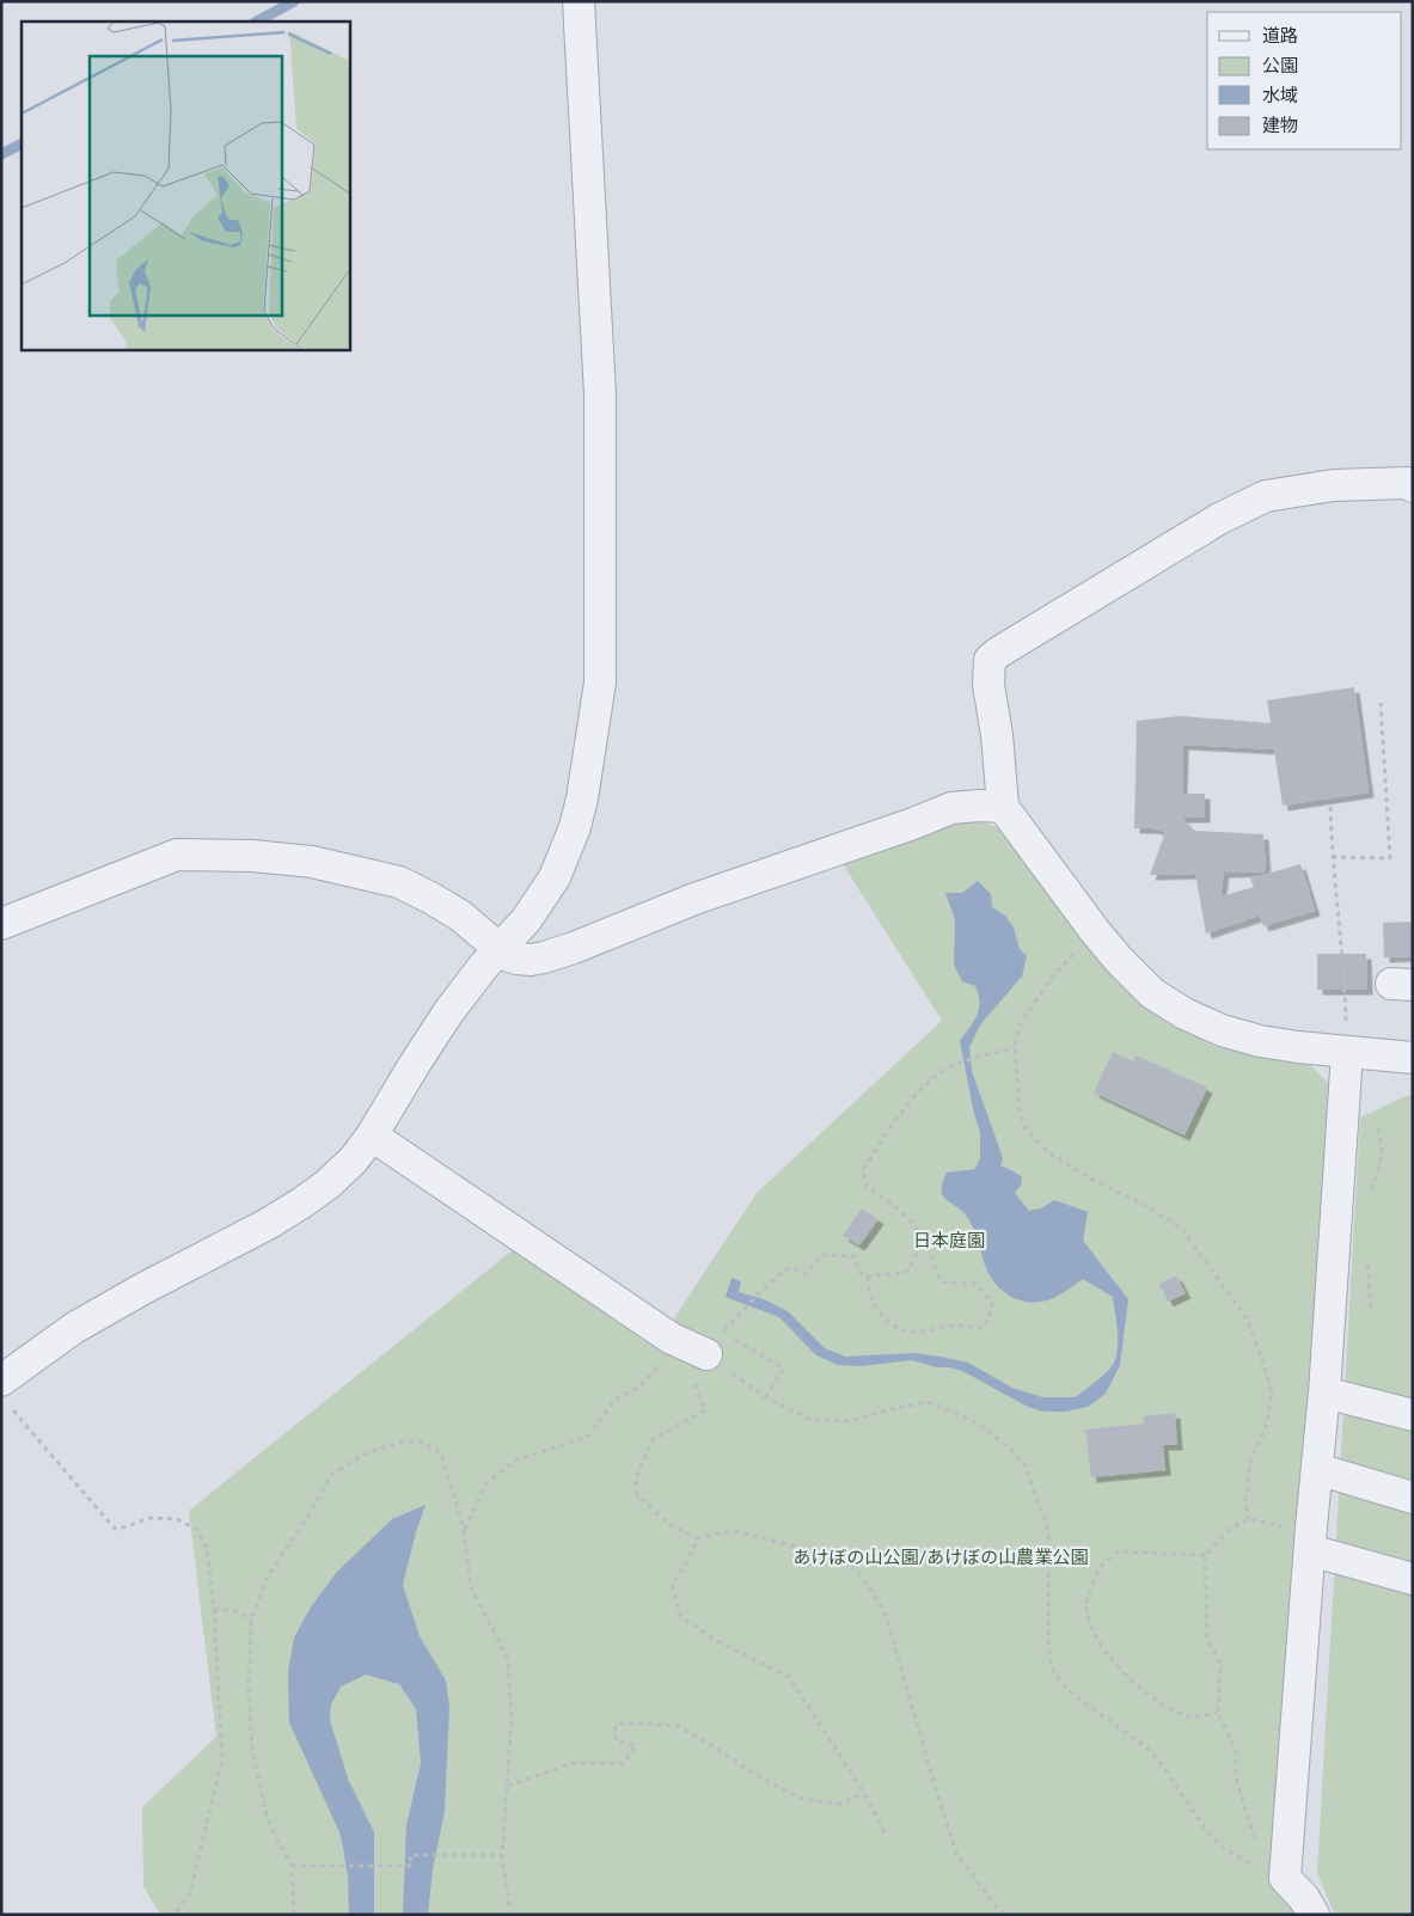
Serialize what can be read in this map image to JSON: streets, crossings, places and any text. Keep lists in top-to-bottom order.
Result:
{
  "parks": ["日本庭園", "あけぼの山公園/あけぼの山農業公園"],
  "legend": [
    "道路",
    "公園",
    "水域",
    "建物"
  ]
}
